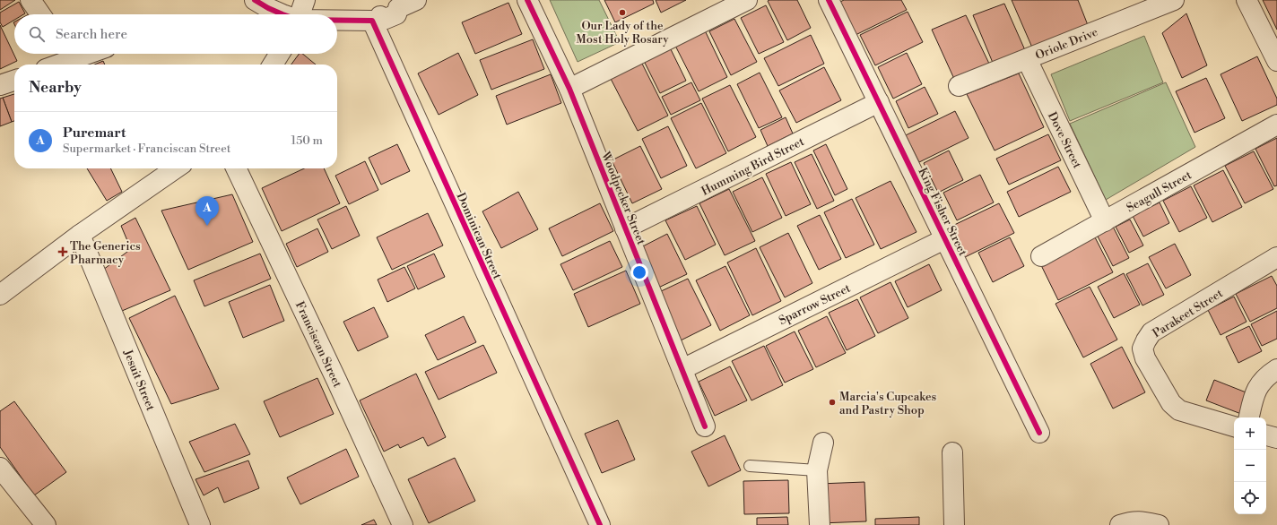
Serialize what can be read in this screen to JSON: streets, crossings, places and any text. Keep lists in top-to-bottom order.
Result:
{
  "streets": {
    "street": [
      "Oriole Drive",
      "Dove Street",
      "Humming Bird Street",
      "Seagull Street",
      "Woodpecker Street",
      "King Fisher Street",
      "Dominican Street",
      "Sparrow Street",
      "Parakeet Street",
      "Franciscan Street",
      "Jesuit Street"
    ]
  },
  "crossings": [
    ["Oriole Drive", "Dove Street"],
    ["Dove Street", "Seagull Street"],
    ["Humming Bird Street", "Woodpecker Street"],
    ["Humming Bird Street", "King Fisher Street"],
    ["Woodpecker Street", "Sparrow Street"],
    ["King Fisher Street", "Sparrow Street"]
  ],
  "places": {
    "other": ["Our Lady of the Most Holy Rosary", "Marcia's Cupcakes and Pastry Shop"],
    "health": ["The Generics Pharmacy"]
  },
  "page": {
    "search": "Search here",
    "heading": "Nearby",
    "list": [
      {
        "mark": "A",
        "name": "Puremart",
        "note": "Supermarket · Franciscan Street",
        "value": "150 m"
      }
    ],
    "pins": "A",
    "map_buttons": ["+", "−"]
  }
}
